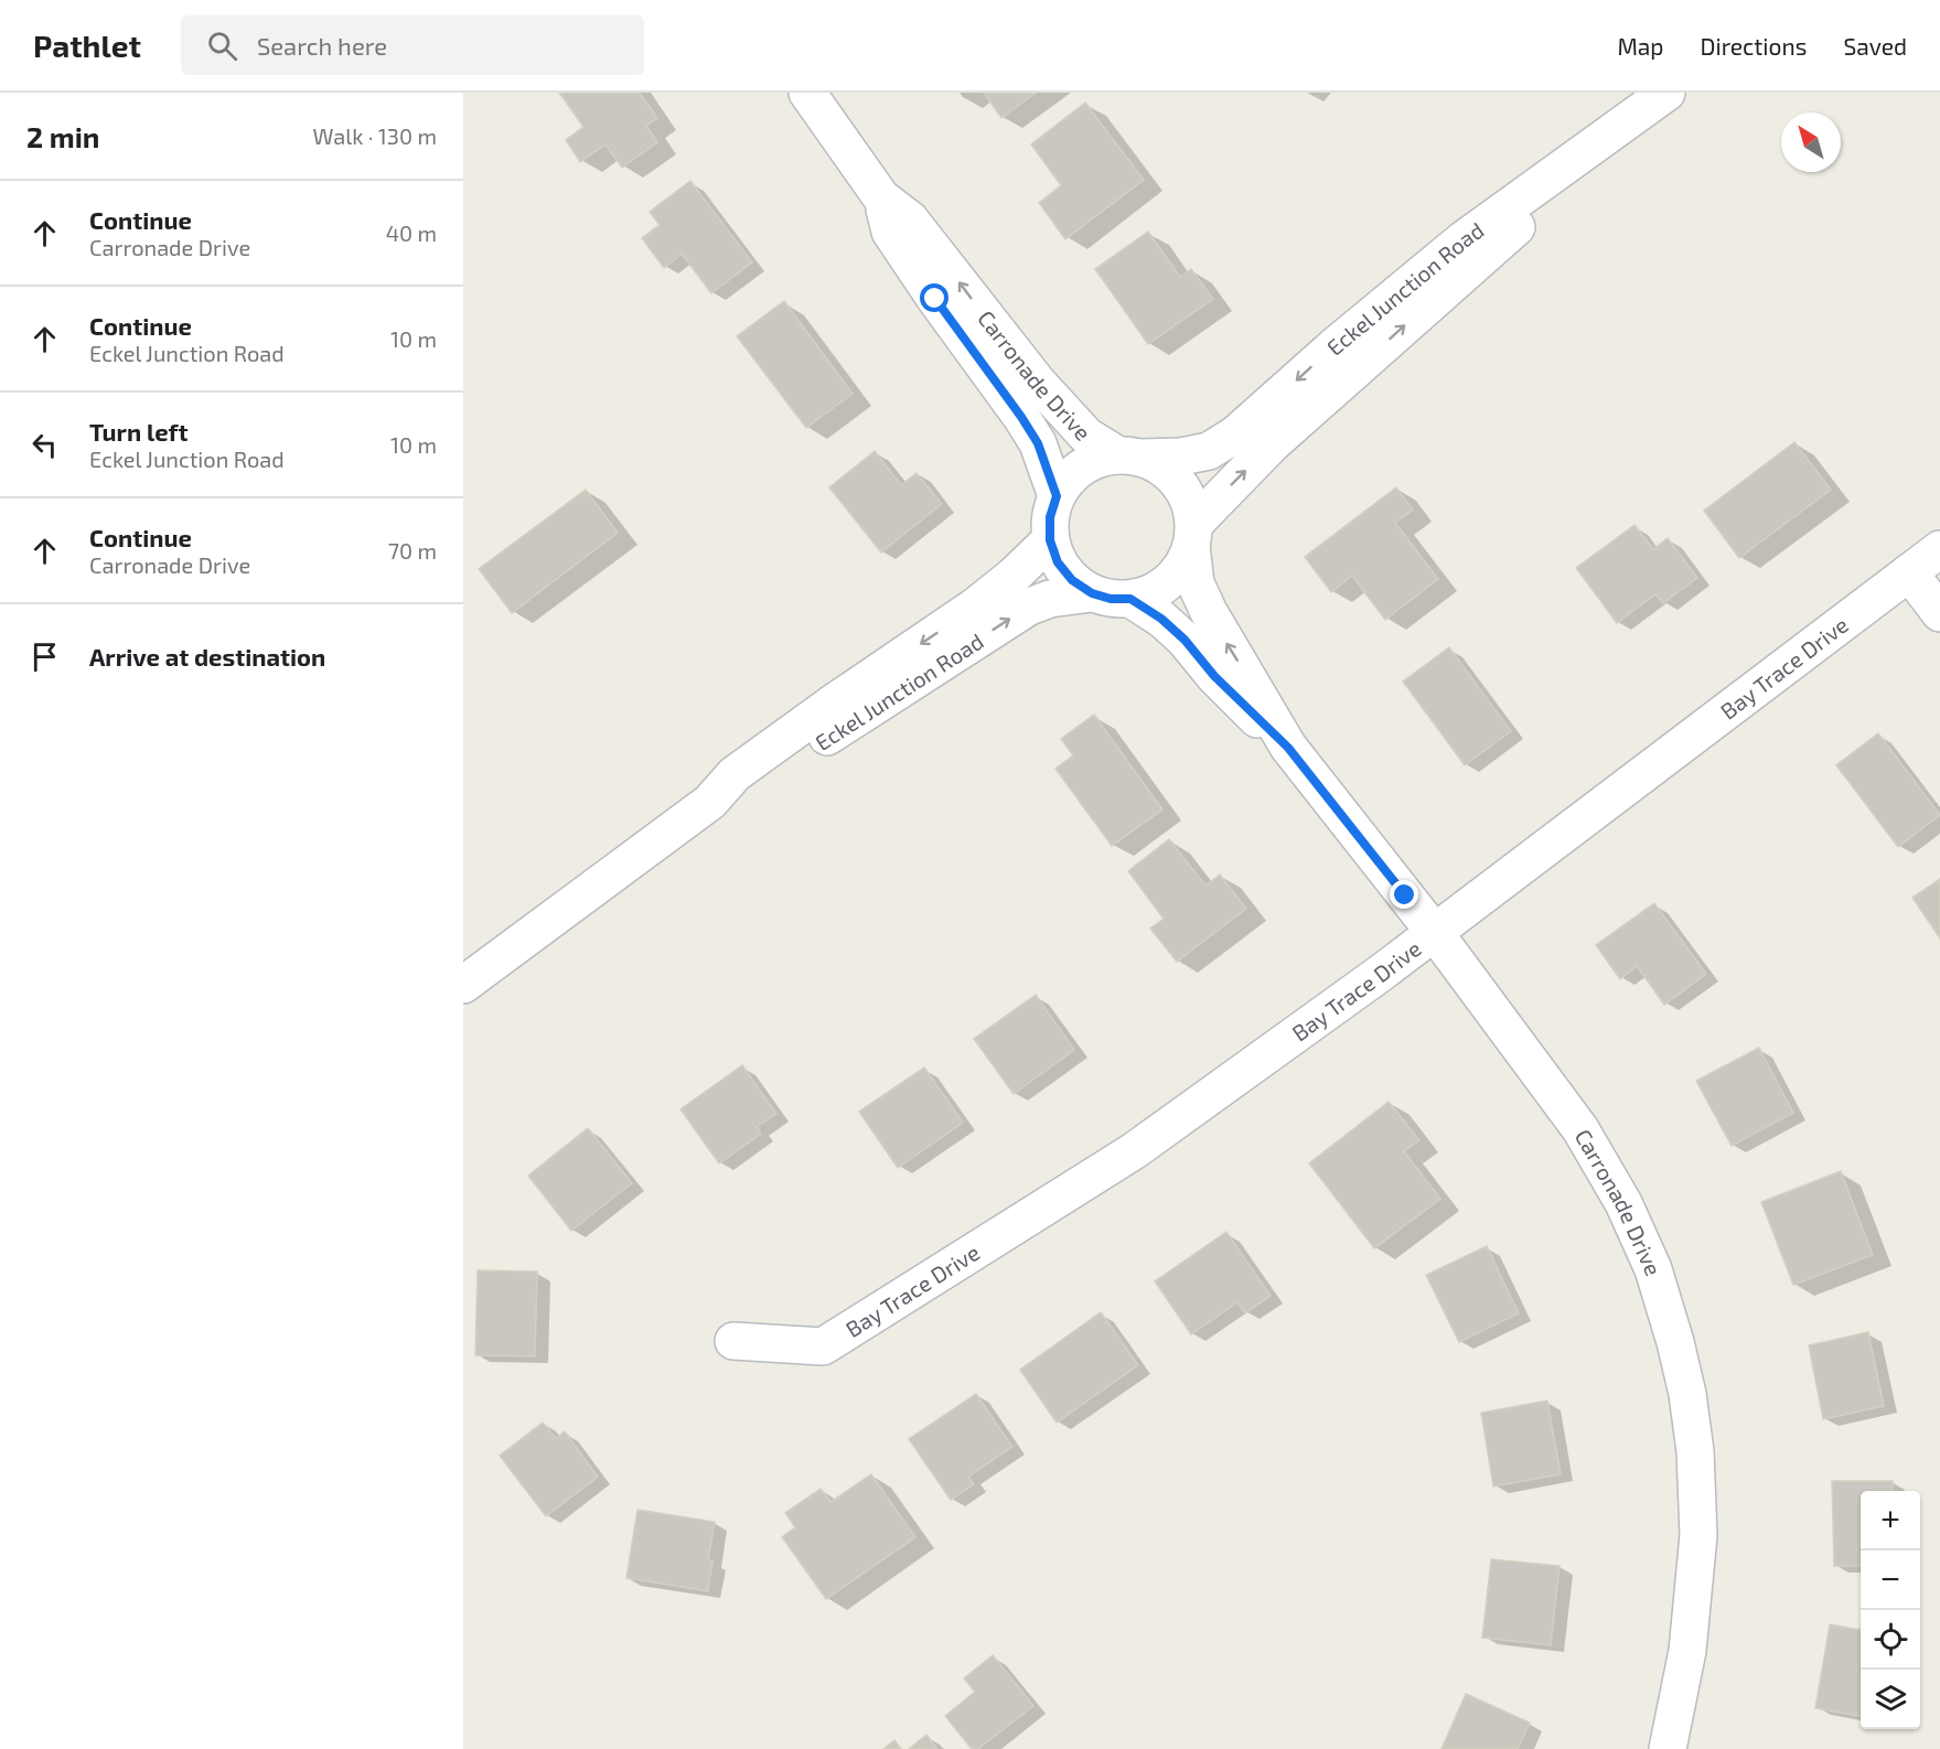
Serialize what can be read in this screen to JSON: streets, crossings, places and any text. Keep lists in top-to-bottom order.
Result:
{
  "streets": {
    "street": ["Eckel Junction Road", "Carronade Drive", "Bay Trace Drive"]
  },
  "crossings": [
    ["Eckel Junction Road", "Carronade Drive"],
    ["Carronade Drive", "Bay Trace Drive"]
  ],
  "north": "top left",
  "page": {
    "header": "Pathlet",
    "search": "Search here",
    "nav": ["Map", "Directions", "Saved"],
    "heading": ["2 min", "Walk · 130 m"],
    "list": [
      ["Continue", "Carronade Drive", "40 m"],
      ["Continue", "Eckel Junction Road", "10 m"],
      ["Turn left", "Eckel Junction Road", "10 m"],
      ["Continue", "Carronade Drive", "70 m"],
      "Arrive at destination"
    ],
    "map_buttons": ["+", "−"]
  }
}
